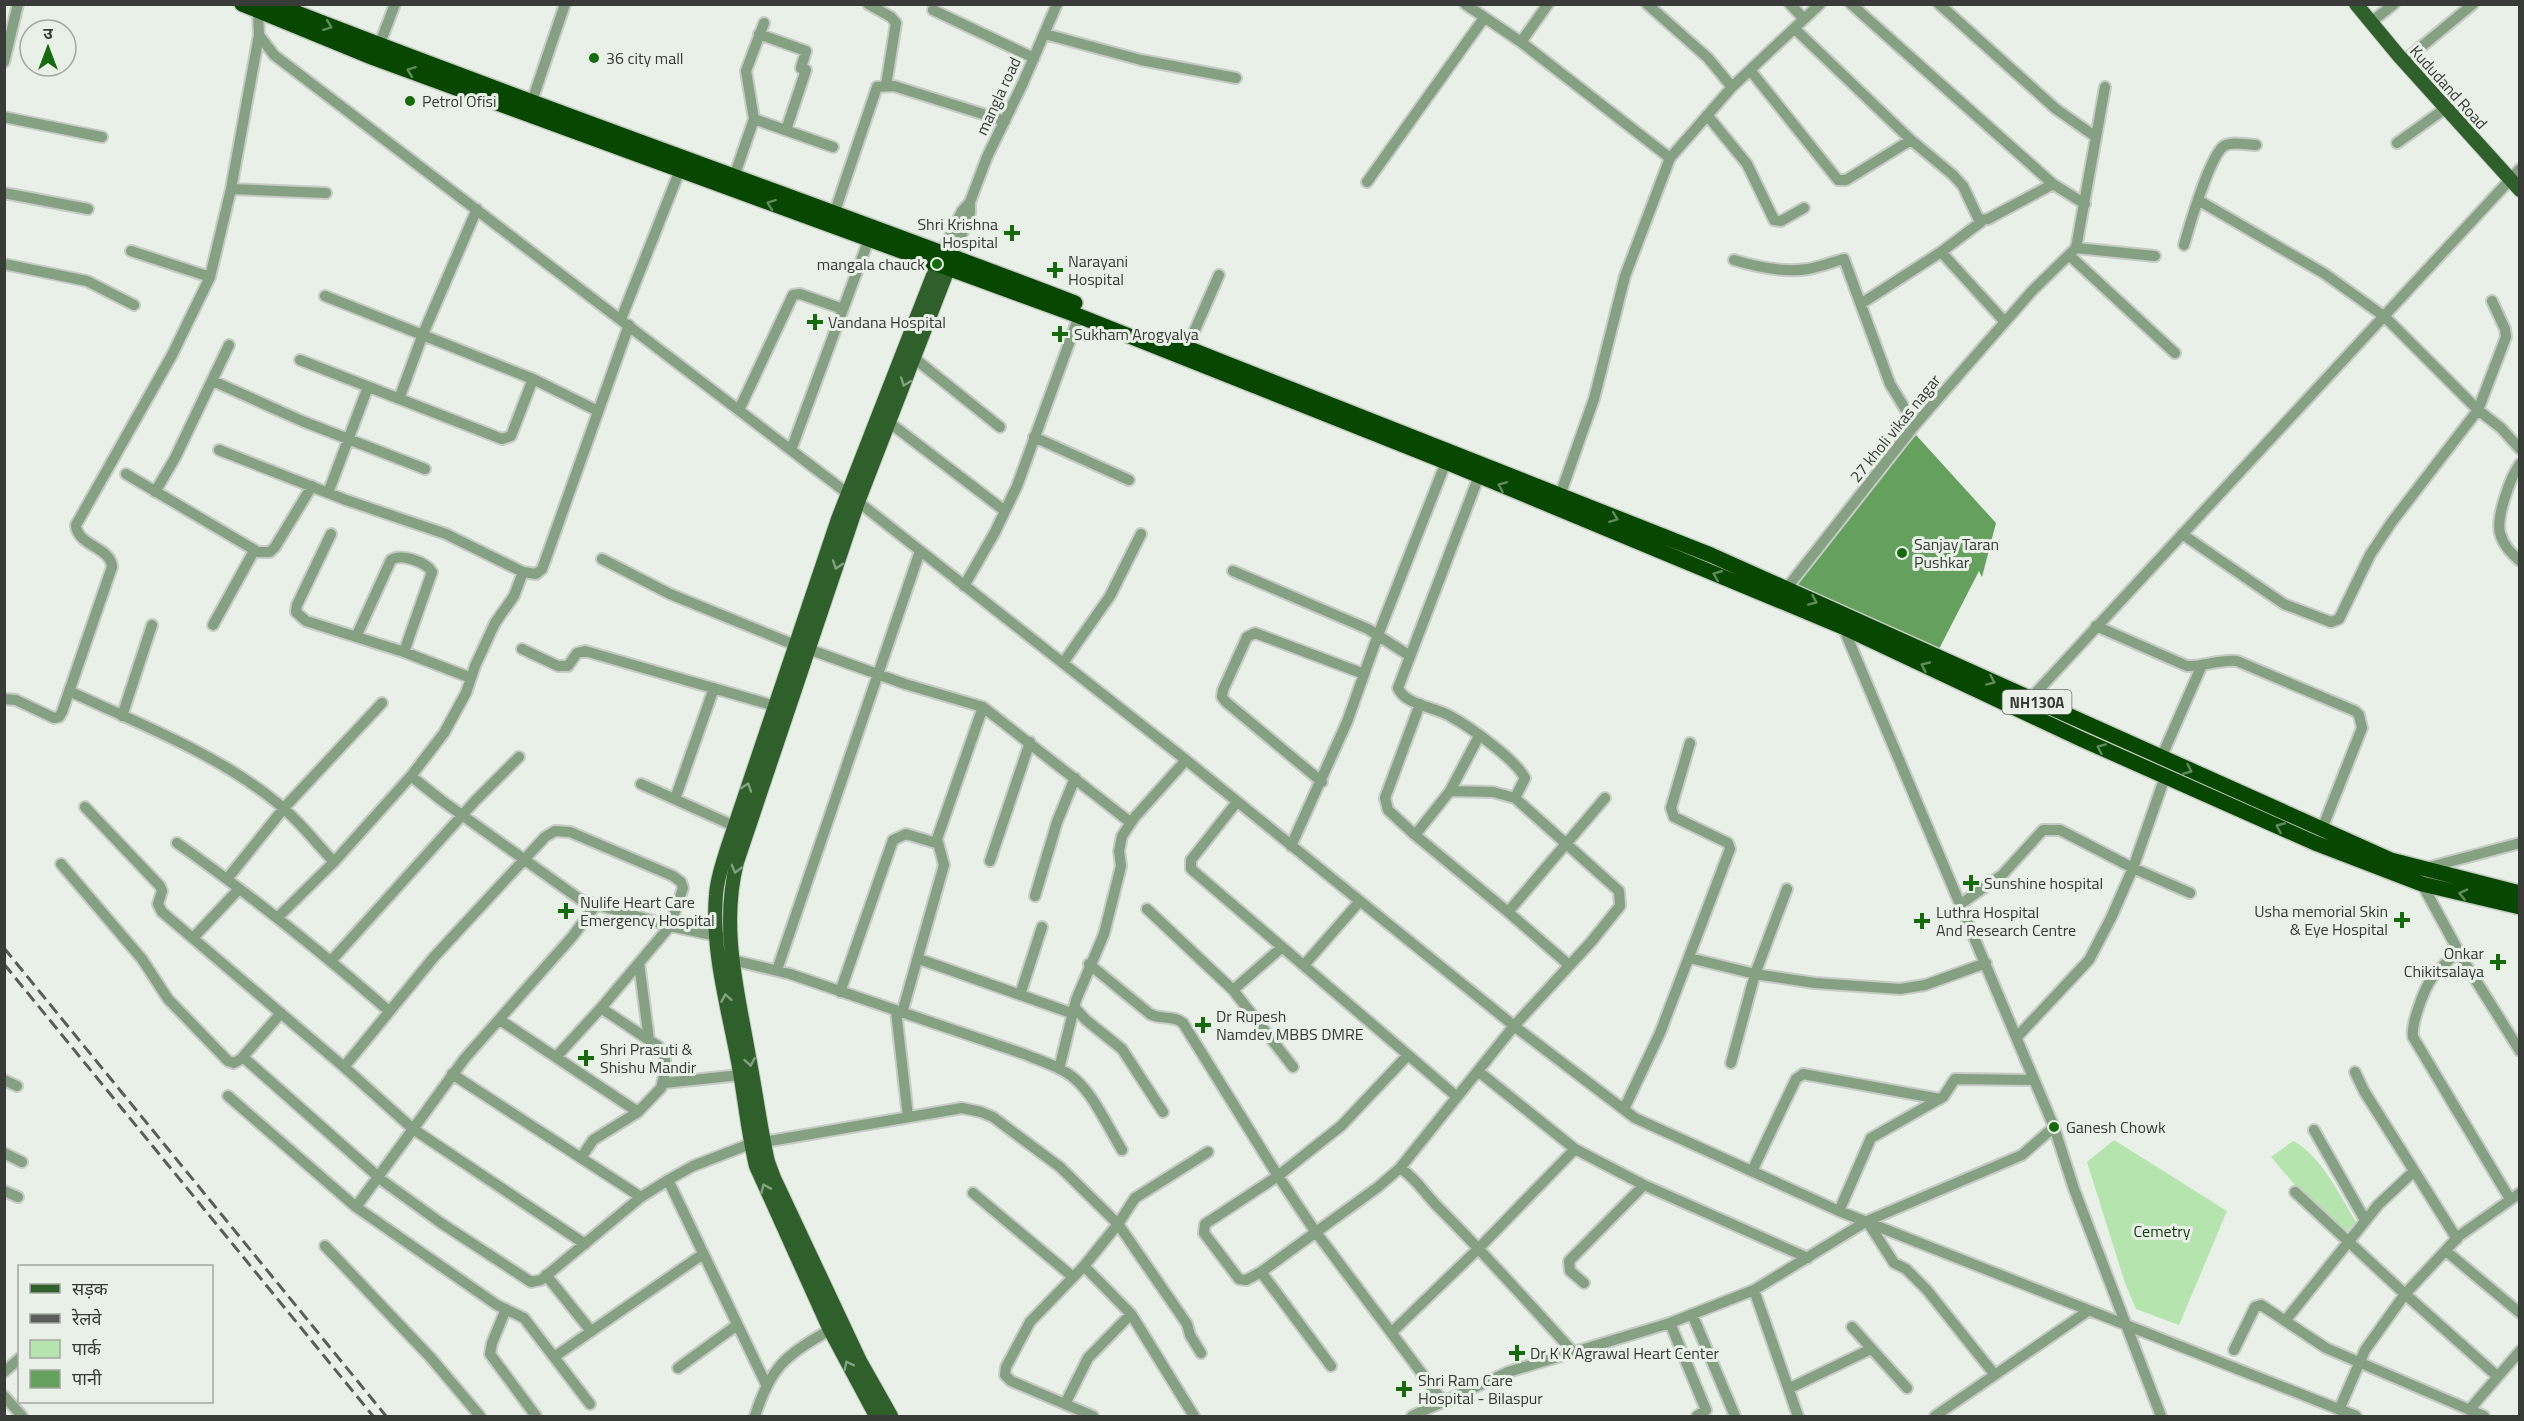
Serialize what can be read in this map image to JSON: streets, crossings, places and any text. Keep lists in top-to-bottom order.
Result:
{
  "streets": {
    "highway": ["NH130A"],
    "main road": ["Kududand Road"],
    "street": ["mangla road", "27 kholi vikas nagar"]
  },
  "crossings": [
    ["mangla road", "NH130A"],
    ["27 kholi vikas nagar", "NH130A"]
  ],
  "parks": ["Cemetry"],
  "places": {
    "other": [
      "36 city mall",
      "Petrol Ofisi",
      "mangala chauck",
      "Sanjay Taran Pushkar",
      "Ganesh Chowk"
    ],
    "health": [
      "Shri Krishna Hospital",
      "Narayani Hospital",
      "Vandana Hospital",
      "Sukham Arogyalya",
      "Sunshine hospital",
      "Nulife Heart Care Emergency Hospital",
      "Usha memorial Skin & Eye Hospital",
      "Luthra Hospital And Research Centre",
      "Onkar Chikitsalaya",
      "Dr Rupesh Namdev MBBS DMRE",
      "Shri Prasuti & Shishu Mandir",
      "Dr K K Agrawal Heart Center",
      "Shri Ram Care Hospital - Bilaspur"
    ]
  },
  "legend": [
    "सड़क",
    "रेलवे",
    "पार्क",
    "पानी"
  ],
  "north": "top"
}
